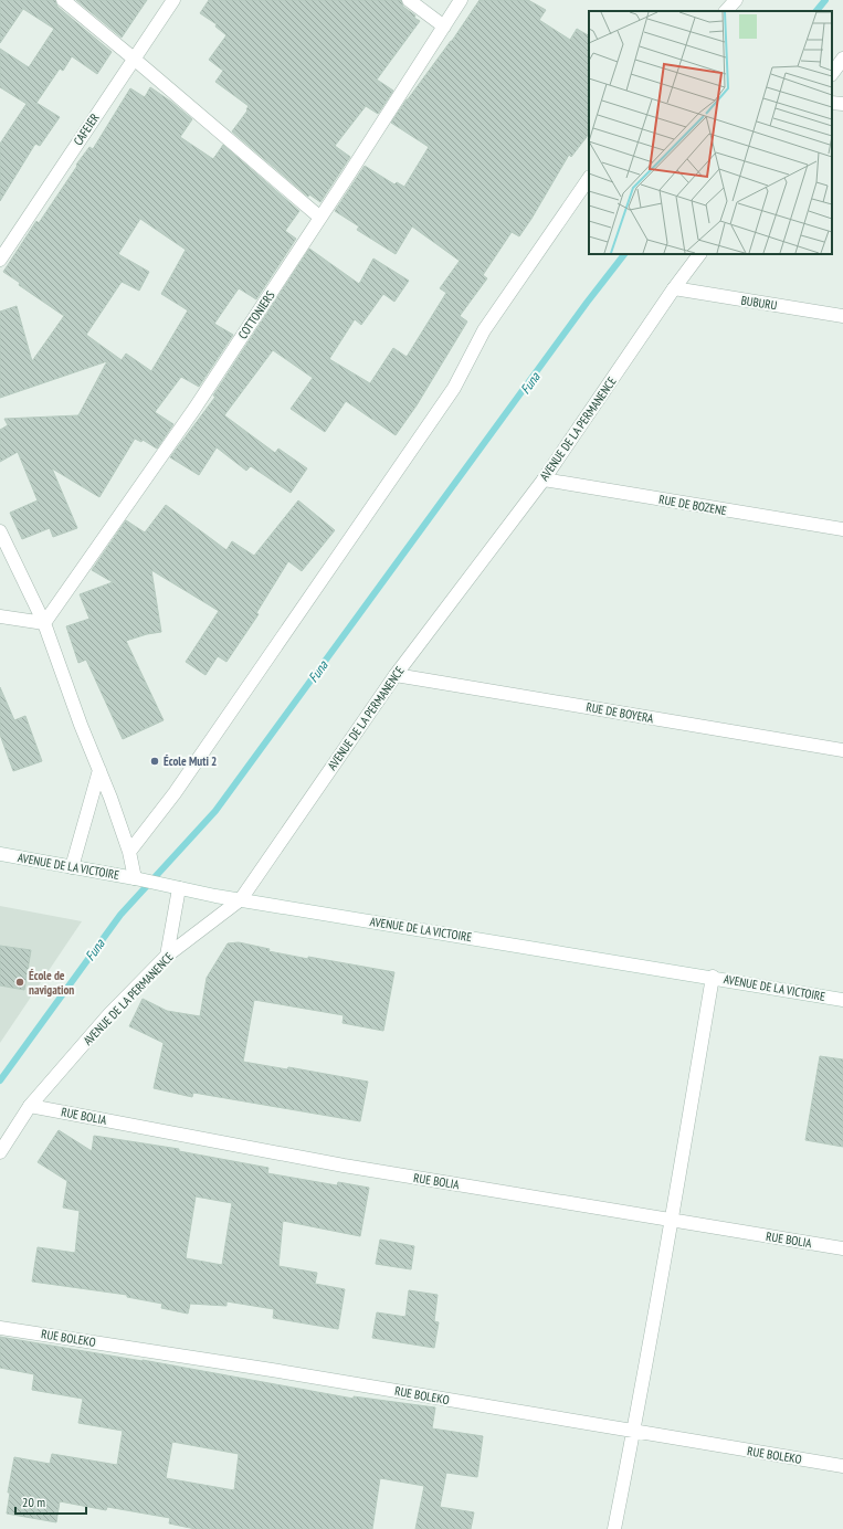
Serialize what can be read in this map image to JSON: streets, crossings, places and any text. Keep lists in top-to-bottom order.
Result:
{
  "streets": {
    "street": [
      "CAFEIER",
      "BUBURU",
      "COTTONIERS",
      "AVENUE DE LA PERMANENCE",
      "RUE DE BOZENE",
      "RUE DE BOYERA",
      "AVENUE DE LA VICTOIRE",
      "RUE BOLIA",
      "RUE BOLEKO"
    ]
  },
  "crossings": [
    ["BUBURU", "AVENUE DE LA PERMANENCE"],
    ["AVENUE DE LA PERMANENCE", "RUE DE BOZENE"],
    ["AVENUE DE LA PERMANENCE", "RUE DE BOYERA"],
    ["AVENUE DE LA PERMANENCE", "AVENUE DE LA VICTOIRE"],
    ["AVENUE DE LA PERMANENCE", "RUE BOLIA"]
  ],
  "water": ["Funa"],
  "places": ["École Muti 2", "École de navigation"],
  "scale_bar": "20 m"
}
